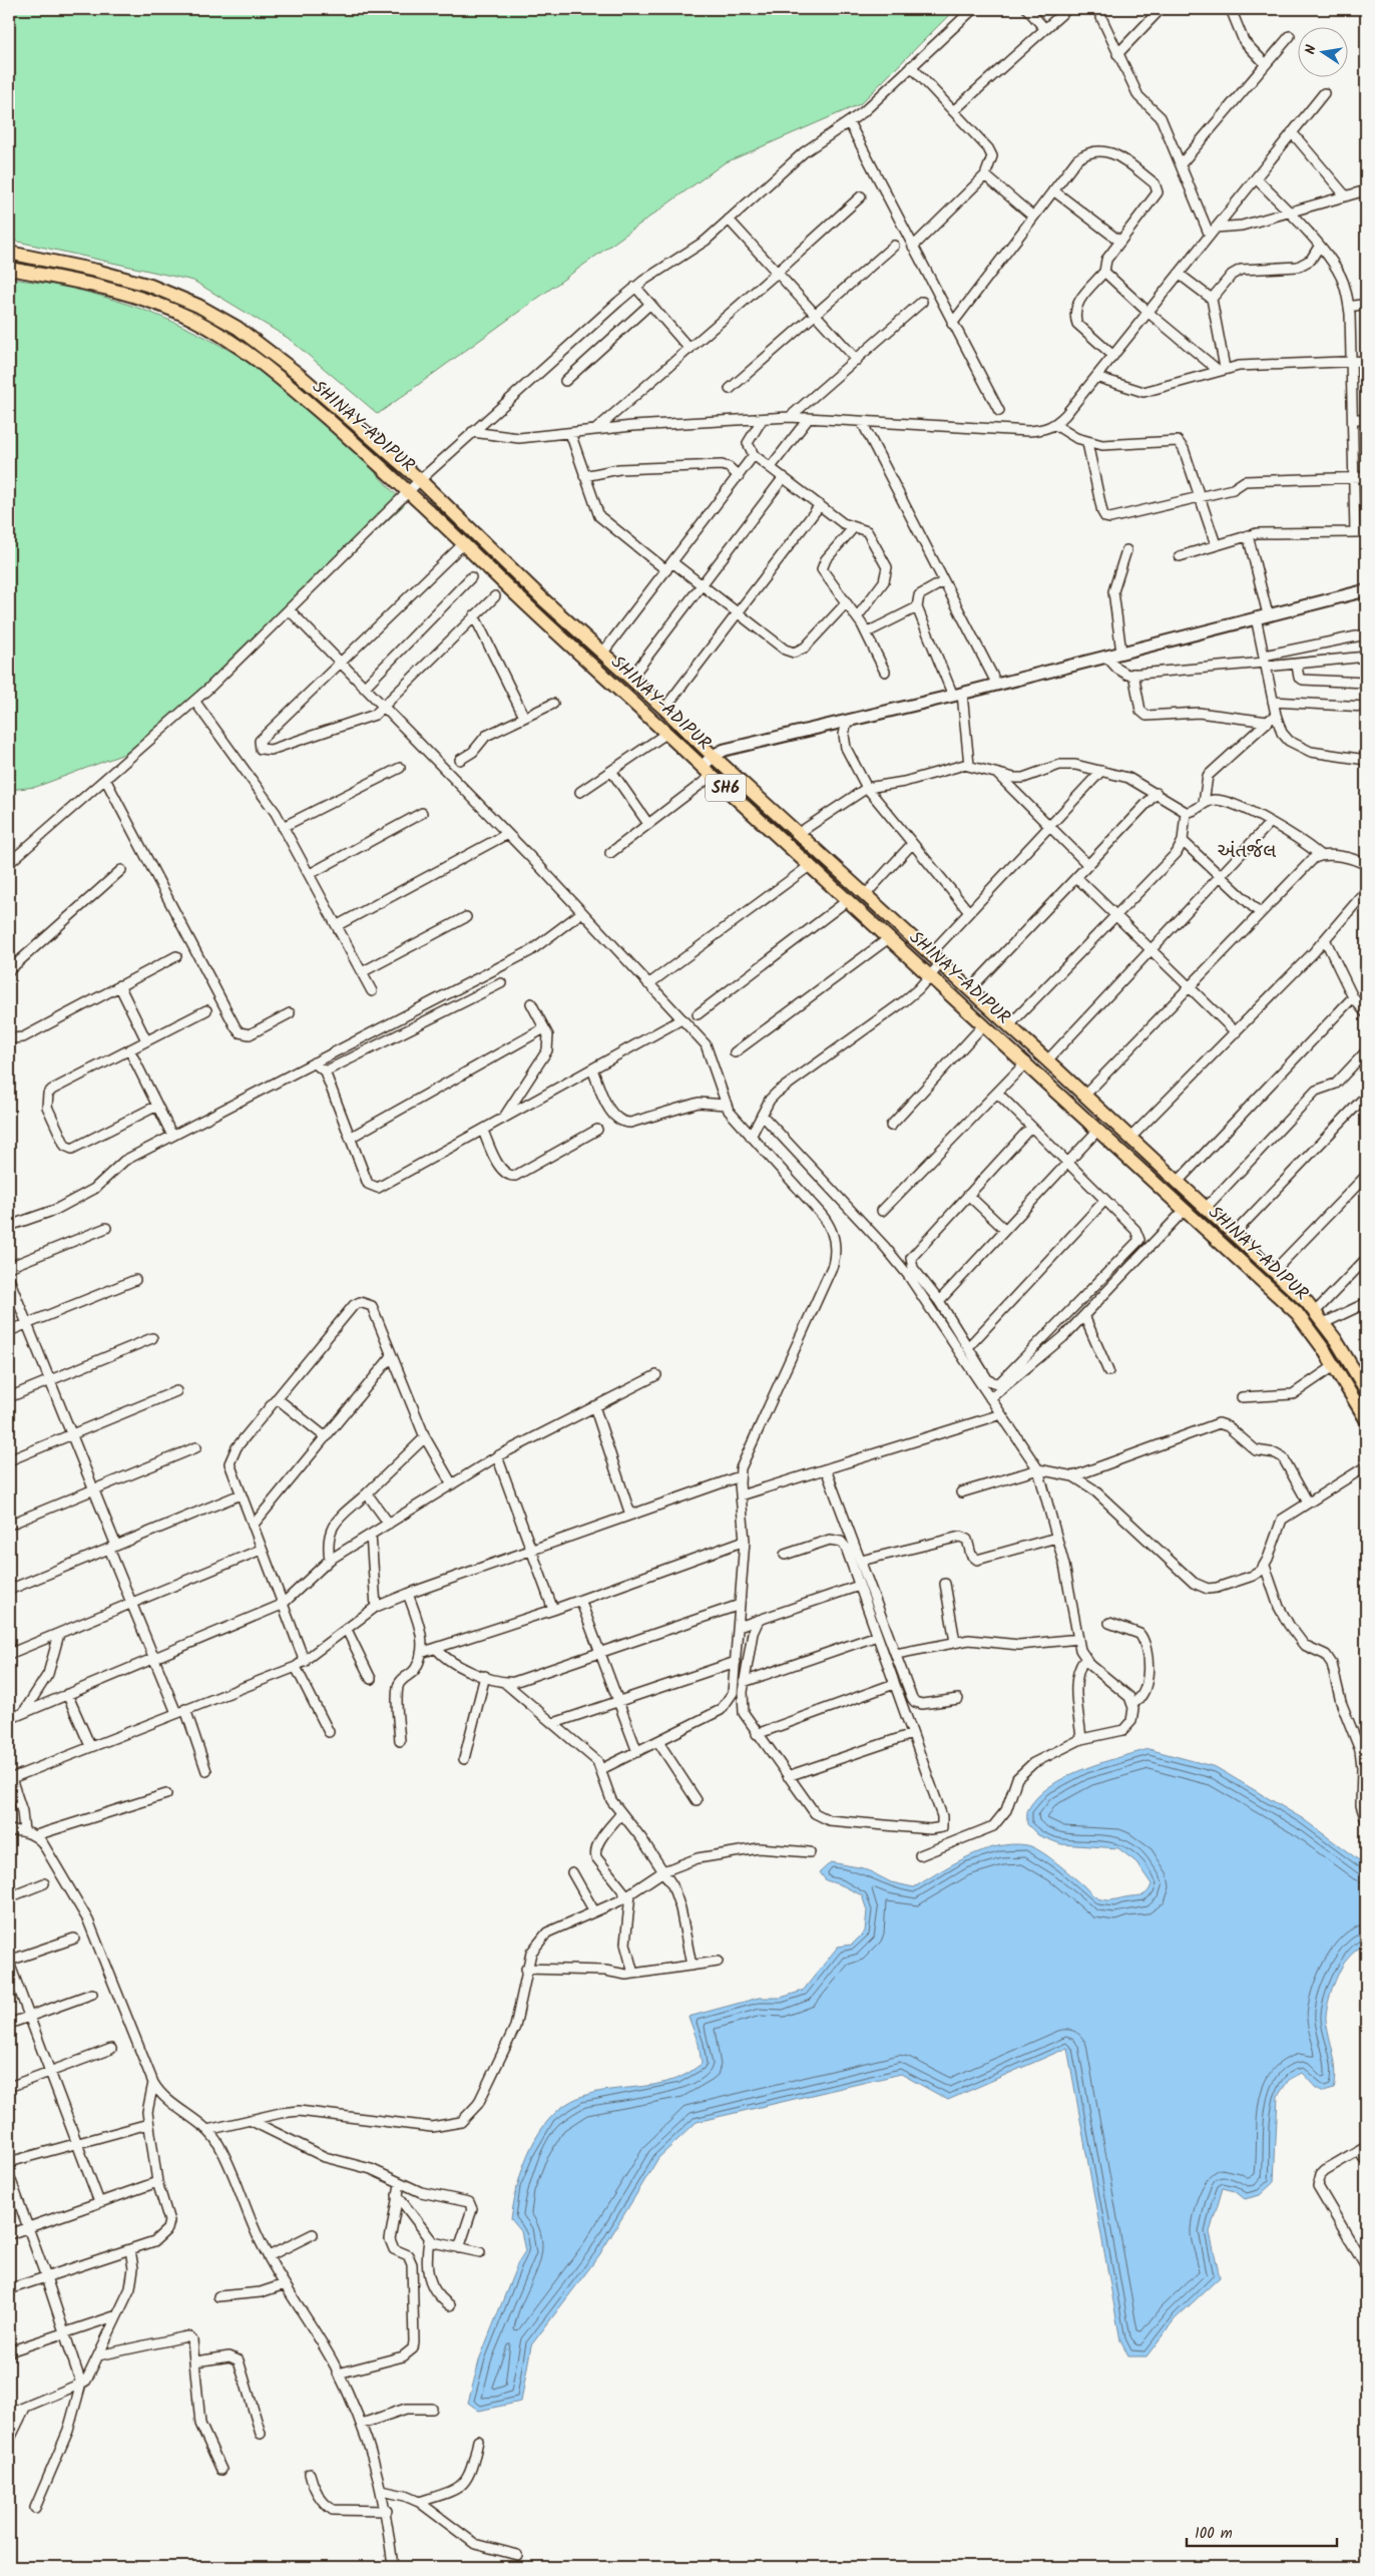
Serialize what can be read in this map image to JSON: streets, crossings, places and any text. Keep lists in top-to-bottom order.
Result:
{
  "streets": {
    "main road": ["SHINAY-ADIPUR", "SH6"]
  },
  "districts": ["અંતર્જલ"],
  "scale_bar": "100 m",
  "north": "left"
}
